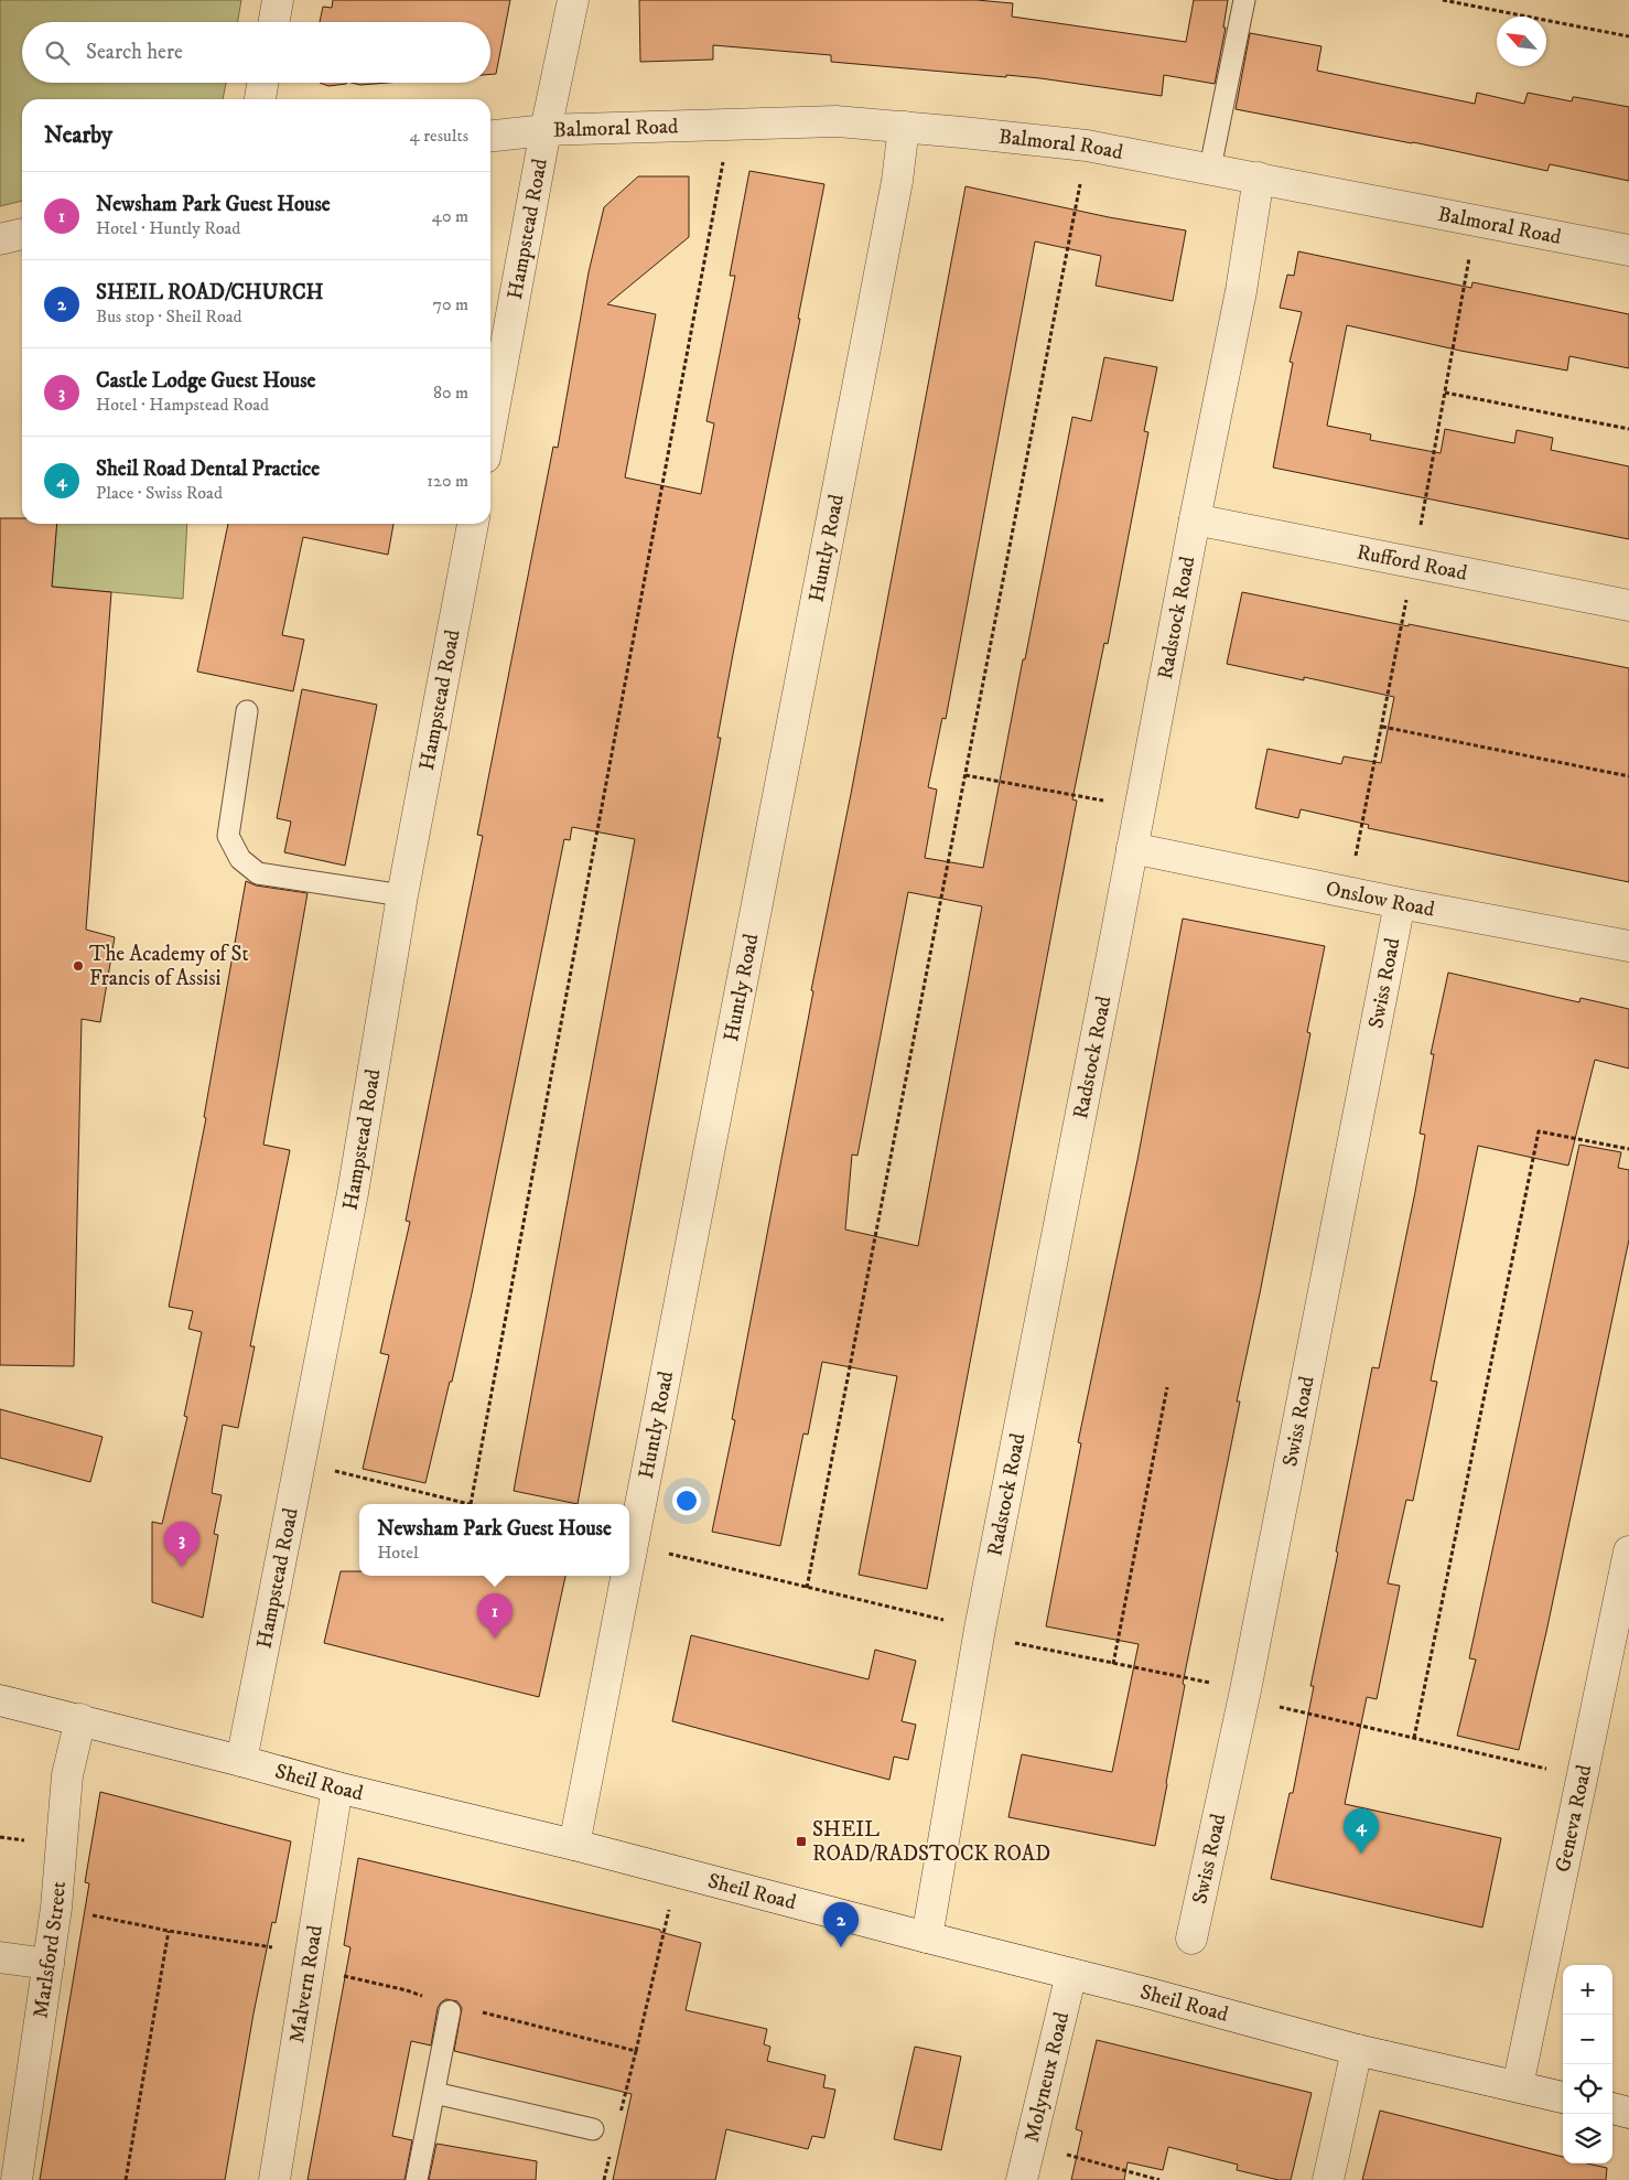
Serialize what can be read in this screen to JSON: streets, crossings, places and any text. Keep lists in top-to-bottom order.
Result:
{
  "streets": {
    "street": [
      "Balmoral Road",
      "Hampstead Road",
      "Huntly Road",
      "Rufford Road",
      "Radstock Road",
      "Onslow Road",
      "Swiss Road",
      "Sheil Road",
      "Geneva Road",
      "Marlsford Street",
      "Malvern Road",
      "Molyneux Road"
    ]
  },
  "crossings": [
    ["Balmoral Road", "Hampstead Road"],
    ["Balmoral Road", "Huntly Road"],
    ["Balmoral Road", "Radstock Road"],
    ["Hampstead Road", "Sheil Road"],
    ["Huntly Road", "Sheil Road"],
    ["Rufford Road", "Radstock Road"],
    ["Radstock Road", "Onslow Road"],
    ["Radstock Road", "Sheil Road"],
    ["Onslow Road", "Swiss Road"],
    ["Sheil Road", "Geneva Road"],
    ["Sheil Road", "Marlsford Street"],
    ["Sheil Road", "Malvern Road"],
    ["Sheil Road", "Molyneux Road"]
  ],
  "places": {
    "other": ["The Academy of St Francis of Assisi"],
    "transit": ["SHEIL ROAD/RADSTOCK ROAD"]
  },
  "north": "top left",
  "page": {
    "search": "Search here",
    "heading": ["Nearby", "4 results"],
    "list": [
      {
        "mark": "1",
        "name": "Newsham Park Guest House",
        "note": "Hotel · Huntly Road",
        "value": "40 m"
      },
      {
        "mark": "2",
        "name": "SHEIL ROAD/CHURCH",
        "note": "Bus stop · Sheil Road",
        "value": "70 m"
      },
      {
        "mark": "3",
        "name": "Castle Lodge Guest House",
        "note": "Hotel · Hampstead Road",
        "value": "80 m"
      },
      {
        "mark": "4",
        "name": "Sheil Road Dental Practice",
        "note": "Place · Swiss Road",
        "value": "120 m"
      }
    ],
    "popup": ["Newsham Park Guest House", "Hotel"],
    "pins": [
      "3",
      "1",
      "4",
      "2"
    ],
    "map_buttons": ["+", "−"]
  }
}
